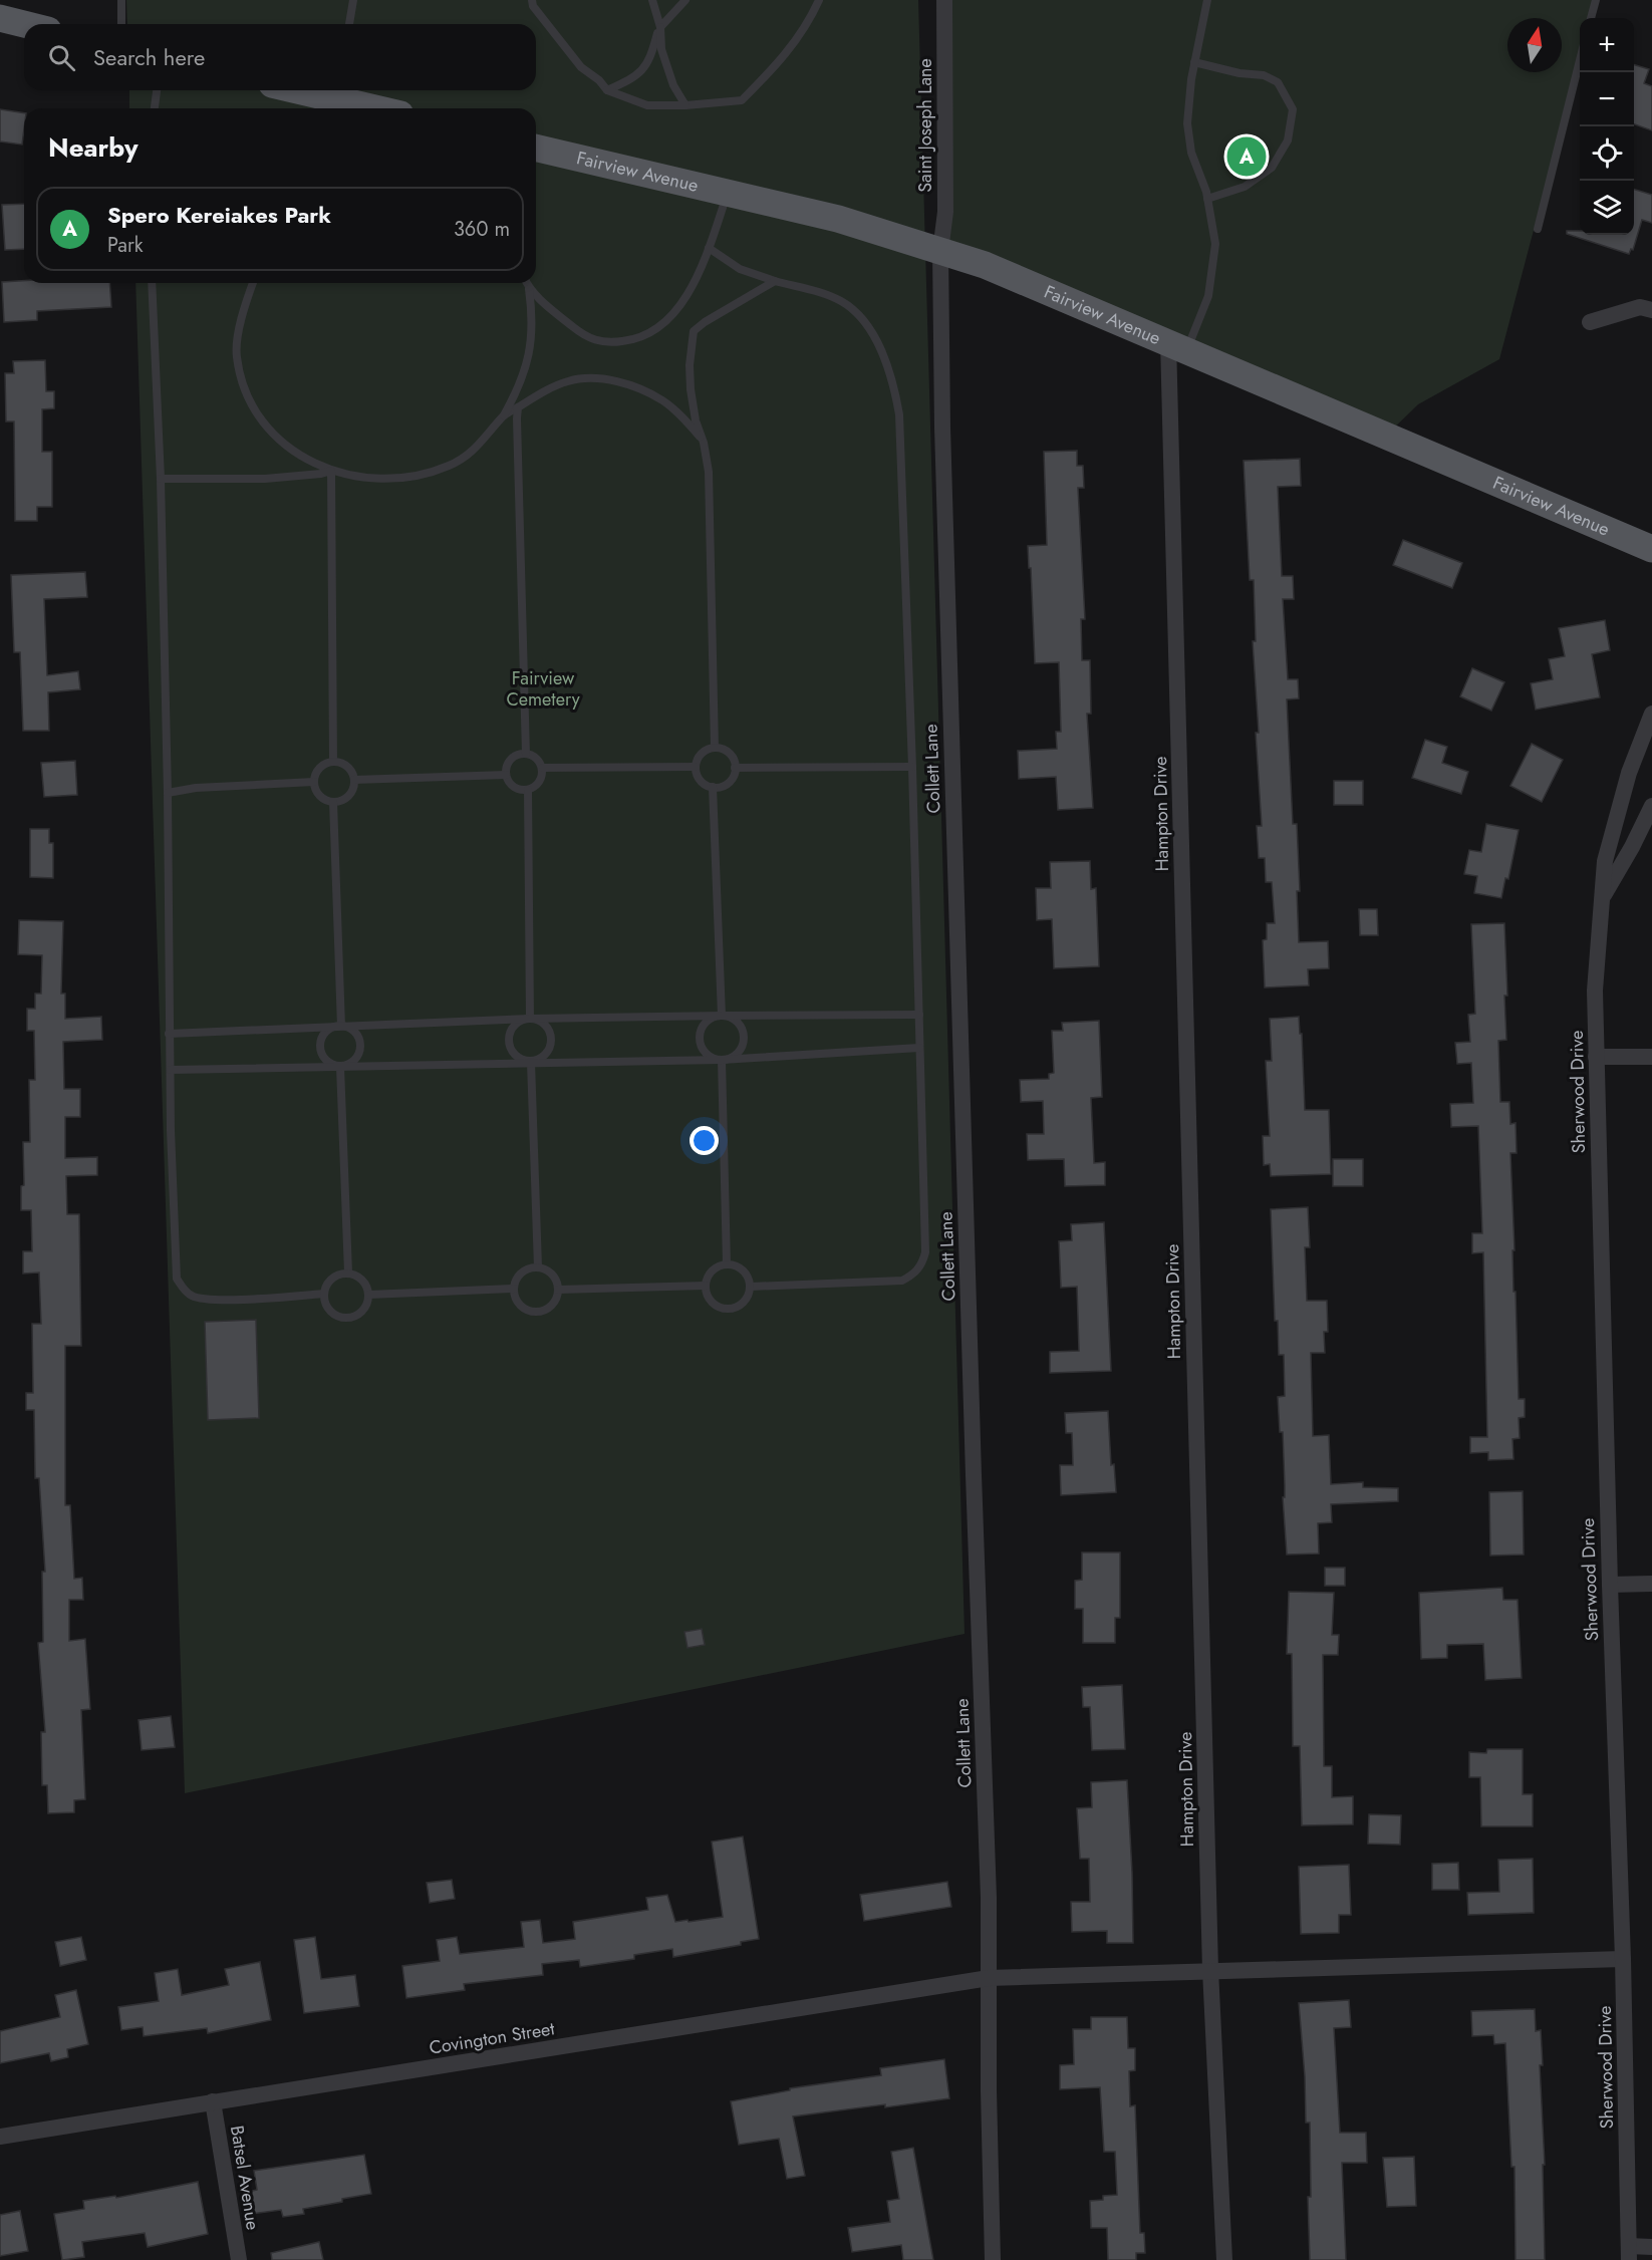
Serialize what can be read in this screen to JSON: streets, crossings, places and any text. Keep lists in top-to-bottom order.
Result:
{
  "streets": {
    "main road": ["Fairview Avenue"],
    "street": [
      "Saint Joseph Lane",
      "Collett Lane",
      "Hampton Drive",
      "Sherwood Drive",
      "Covington Street",
      "Batsel Avenue"
    ]
  },
  "crossings": [
    ["Saint Joseph Lane", "Fairview Avenue"],
    ["Saint Joseph Lane", "Collett Lane"],
    ["Fairview Avenue", "Collett Lane"],
    ["Fairview Avenue", "Hampton Drive"],
    ["Collett Lane", "Covington Street"],
    ["Hampton Drive", "Covington Street"],
    ["Sherwood Drive", "Covington Street"],
    ["Covington Street", "Batsel Avenue"]
  ],
  "parks": ["Fairview Cemetery"],
  "north": "top",
  "page": {
    "map_buttons": ["+", "−"],
    "search": "Search here",
    "heading": "Nearby",
    "pins": "A",
    "list": [
      {
        "mark": "A",
        "name": "Spero Kereiakes Park",
        "note": "Park",
        "value": "360 m"
      }
    ]
  }
}
